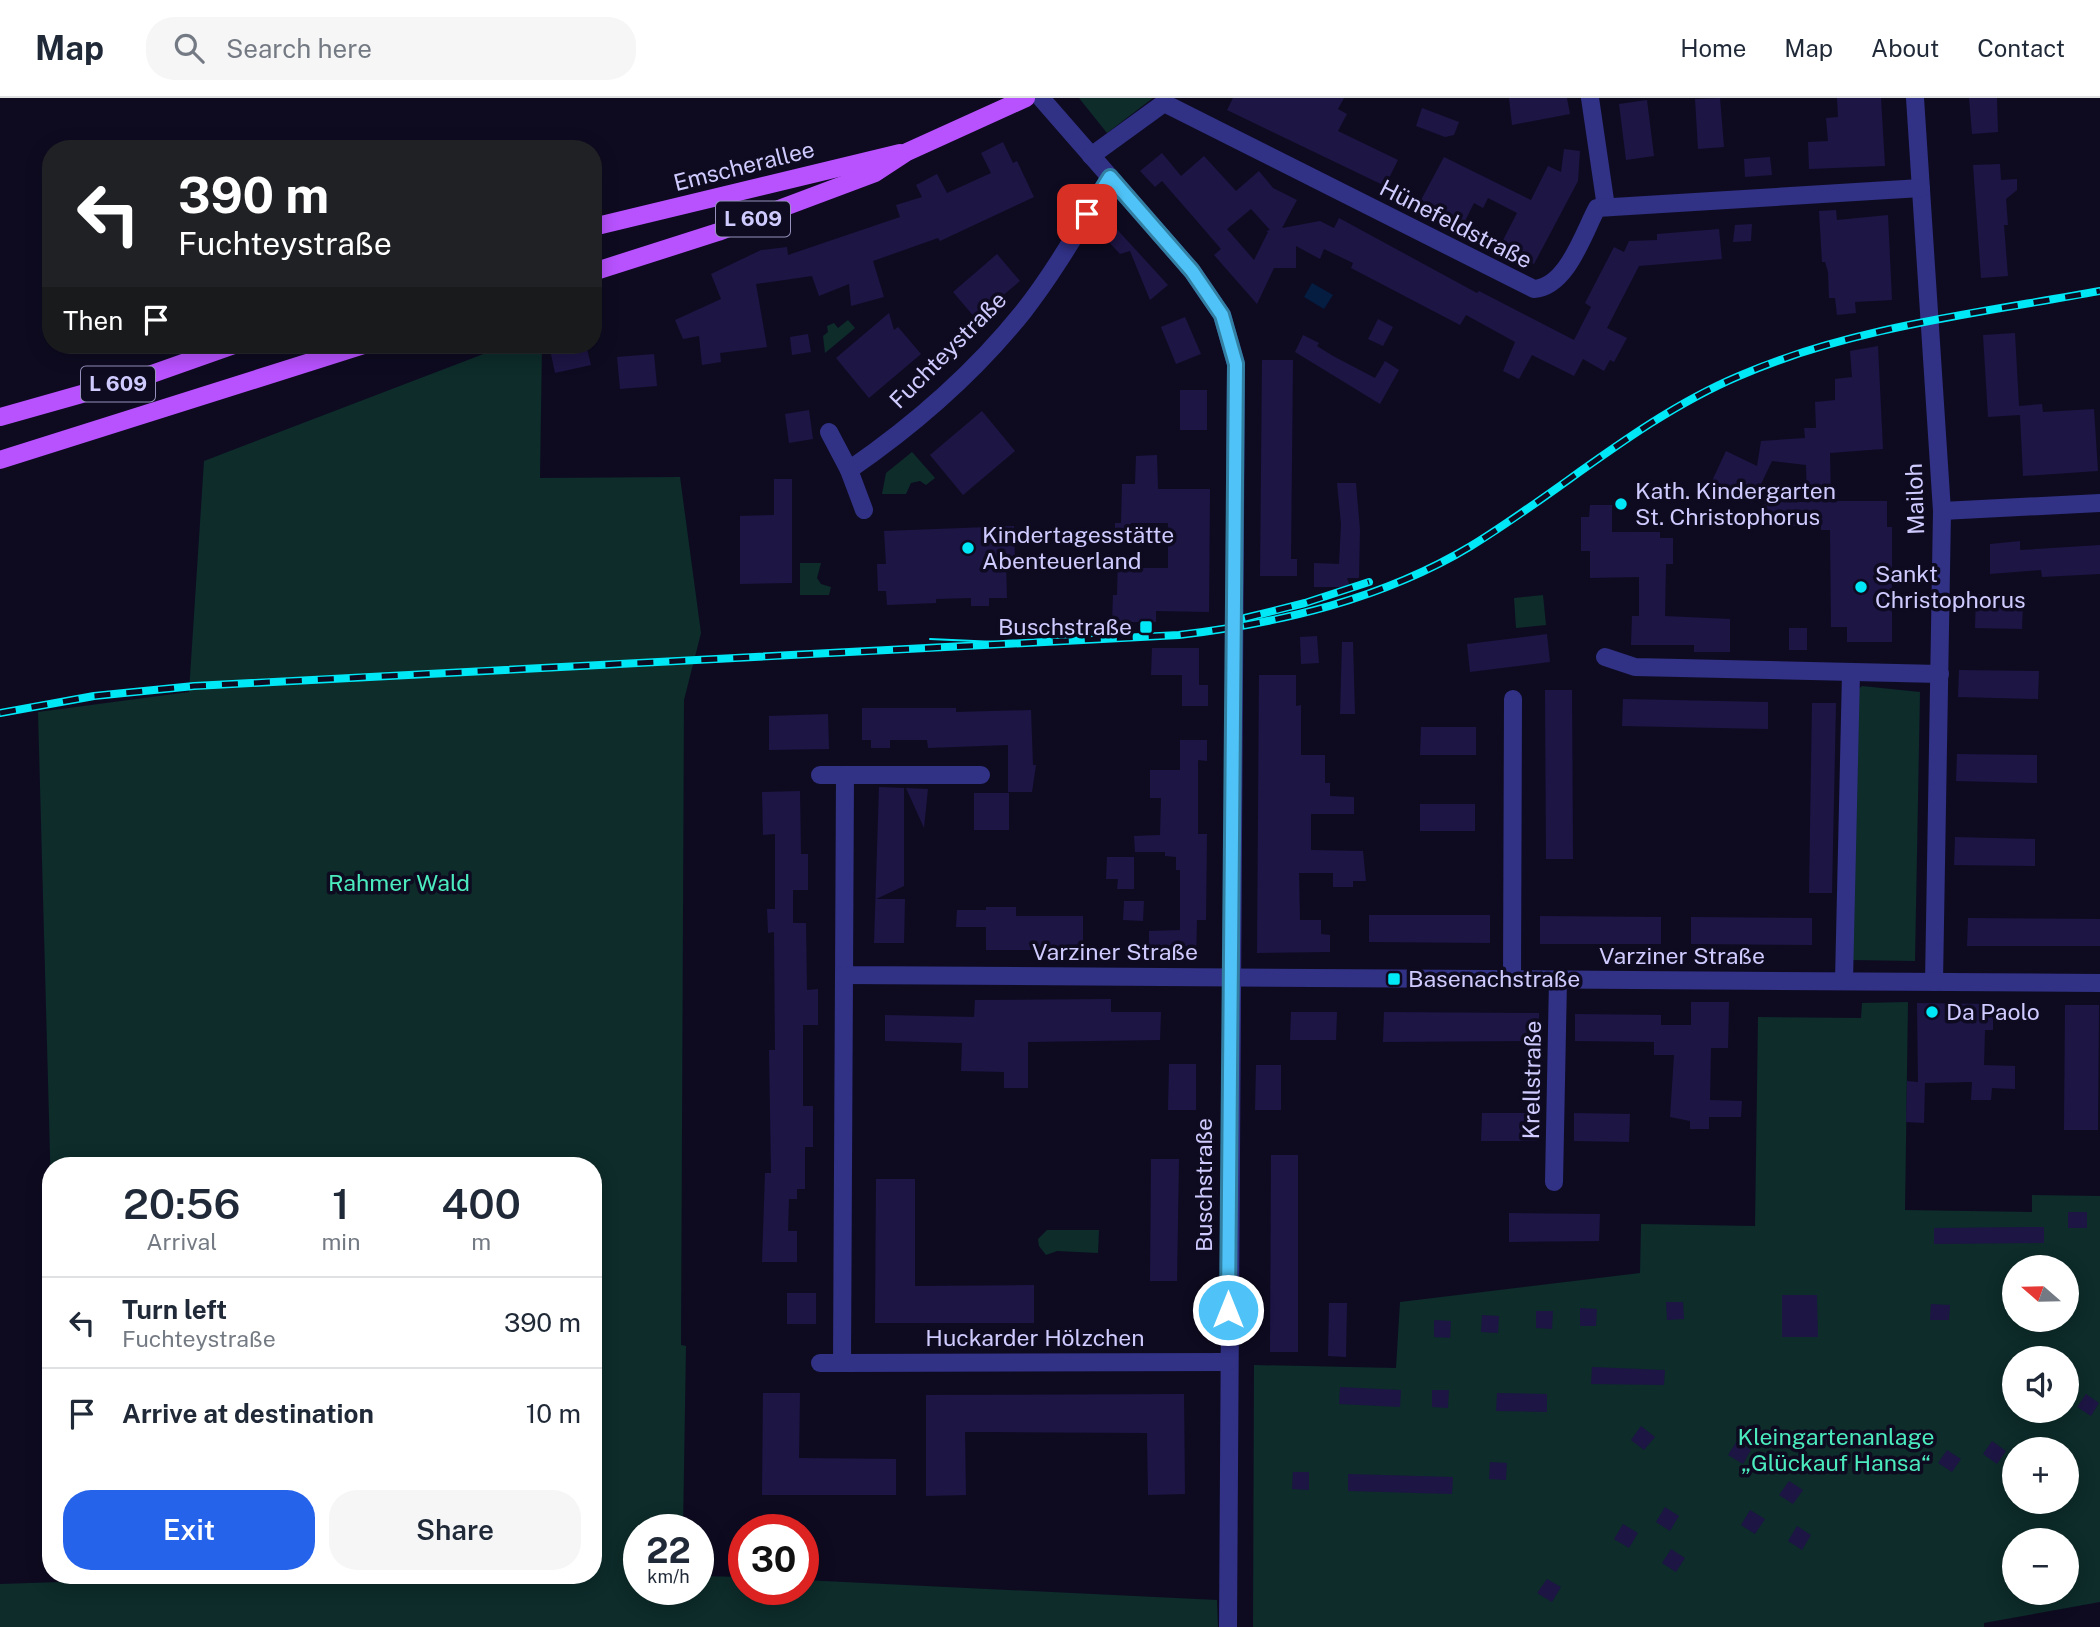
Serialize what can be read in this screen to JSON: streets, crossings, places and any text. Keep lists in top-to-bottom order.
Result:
{
  "streets": {
    "main road": ["Emscherallee", "L 609"],
    "street": [
      "Hünefeldstraße",
      "Fuchteystraße",
      "Mailoh",
      "Varziner Straße",
      "Krellstraße",
      "Buschstraße",
      "Huckarder Hölzchen"
    ]
  },
  "crossings": [
    ["Hünefeldstraße", "Buschstraße"],
    ["Fuchteystraße", "Buschstraße"],
    ["Mailoh", "Varziner Straße"],
    ["Varziner Straße", "Krellstraße"],
    ["Varziner Straße", "Buschstraße"],
    ["Buschstraße", "Huckarder Hölzchen"]
  ],
  "parks": ["Rahmer Wald", "Kleingartenanlage „Glückauf Hansa“"],
  "places": {
    "other": [
      "Kath. Kindergarten St. Christophorus",
      "Kindertagesstätte Abenteuerland",
      "Sankt Christophorus",
      "Da Paolo"
    ],
    "transit": ["Buschstraße", "Basenachstraße"]
  },
  "north": "left",
  "page": {
    "header": "Map",
    "search": "Search here",
    "nav": [
      "Home",
      "Map",
      "About",
      "Contact"
    ],
    "turn": ["390 m", "Fuchteystraße"],
    "then": "Then",
    "eta": [
      "20:56",
      "Arrival",
      "1",
      "min",
      "400",
      "m"
    ],
    "map_buttons": ["+", "−"],
    "list": [
      {
        "name": "Turn left",
        "note": "Fuchteystraße",
        "value": "390 m"
      },
      {
        "name": "Arrive at destination",
        "value": "10 m"
      }
    ],
    "buttons": ["Exit", "Share"],
    "speed": "22 km/h",
    "limit": "30"
  }
}
